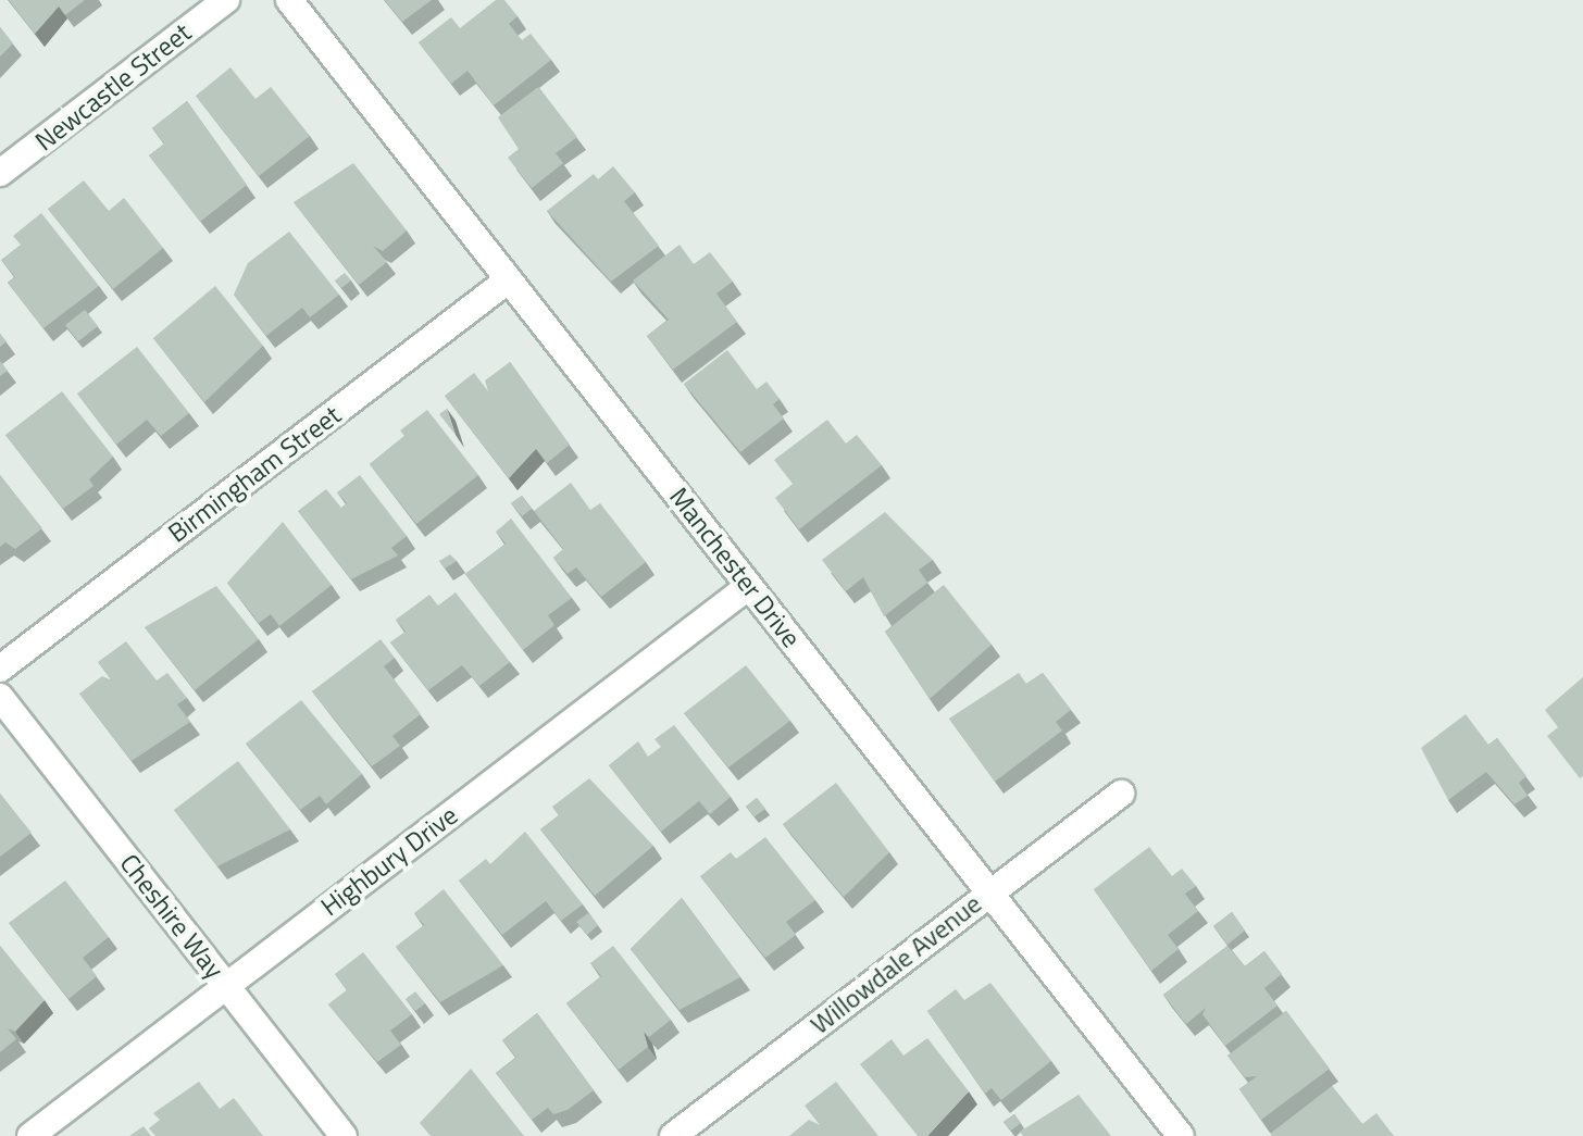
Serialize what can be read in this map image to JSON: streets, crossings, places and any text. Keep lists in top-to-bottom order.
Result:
{
  "streets": {
    "street": [
      "Newcastle Street",
      "Birmingham Street",
      "Manchester Drive",
      "Highbury Drive",
      "Cheshire Way",
      "Willowdale Avenue"
    ]
  },
  "crossings": [
    ["Birmingham Street", "Manchester Drive"],
    ["Manchester Drive", "Highbury Drive"],
    ["Manchester Drive", "Willowdale Avenue"],
    ["Highbury Drive", "Cheshire Way"]
  ]
}
